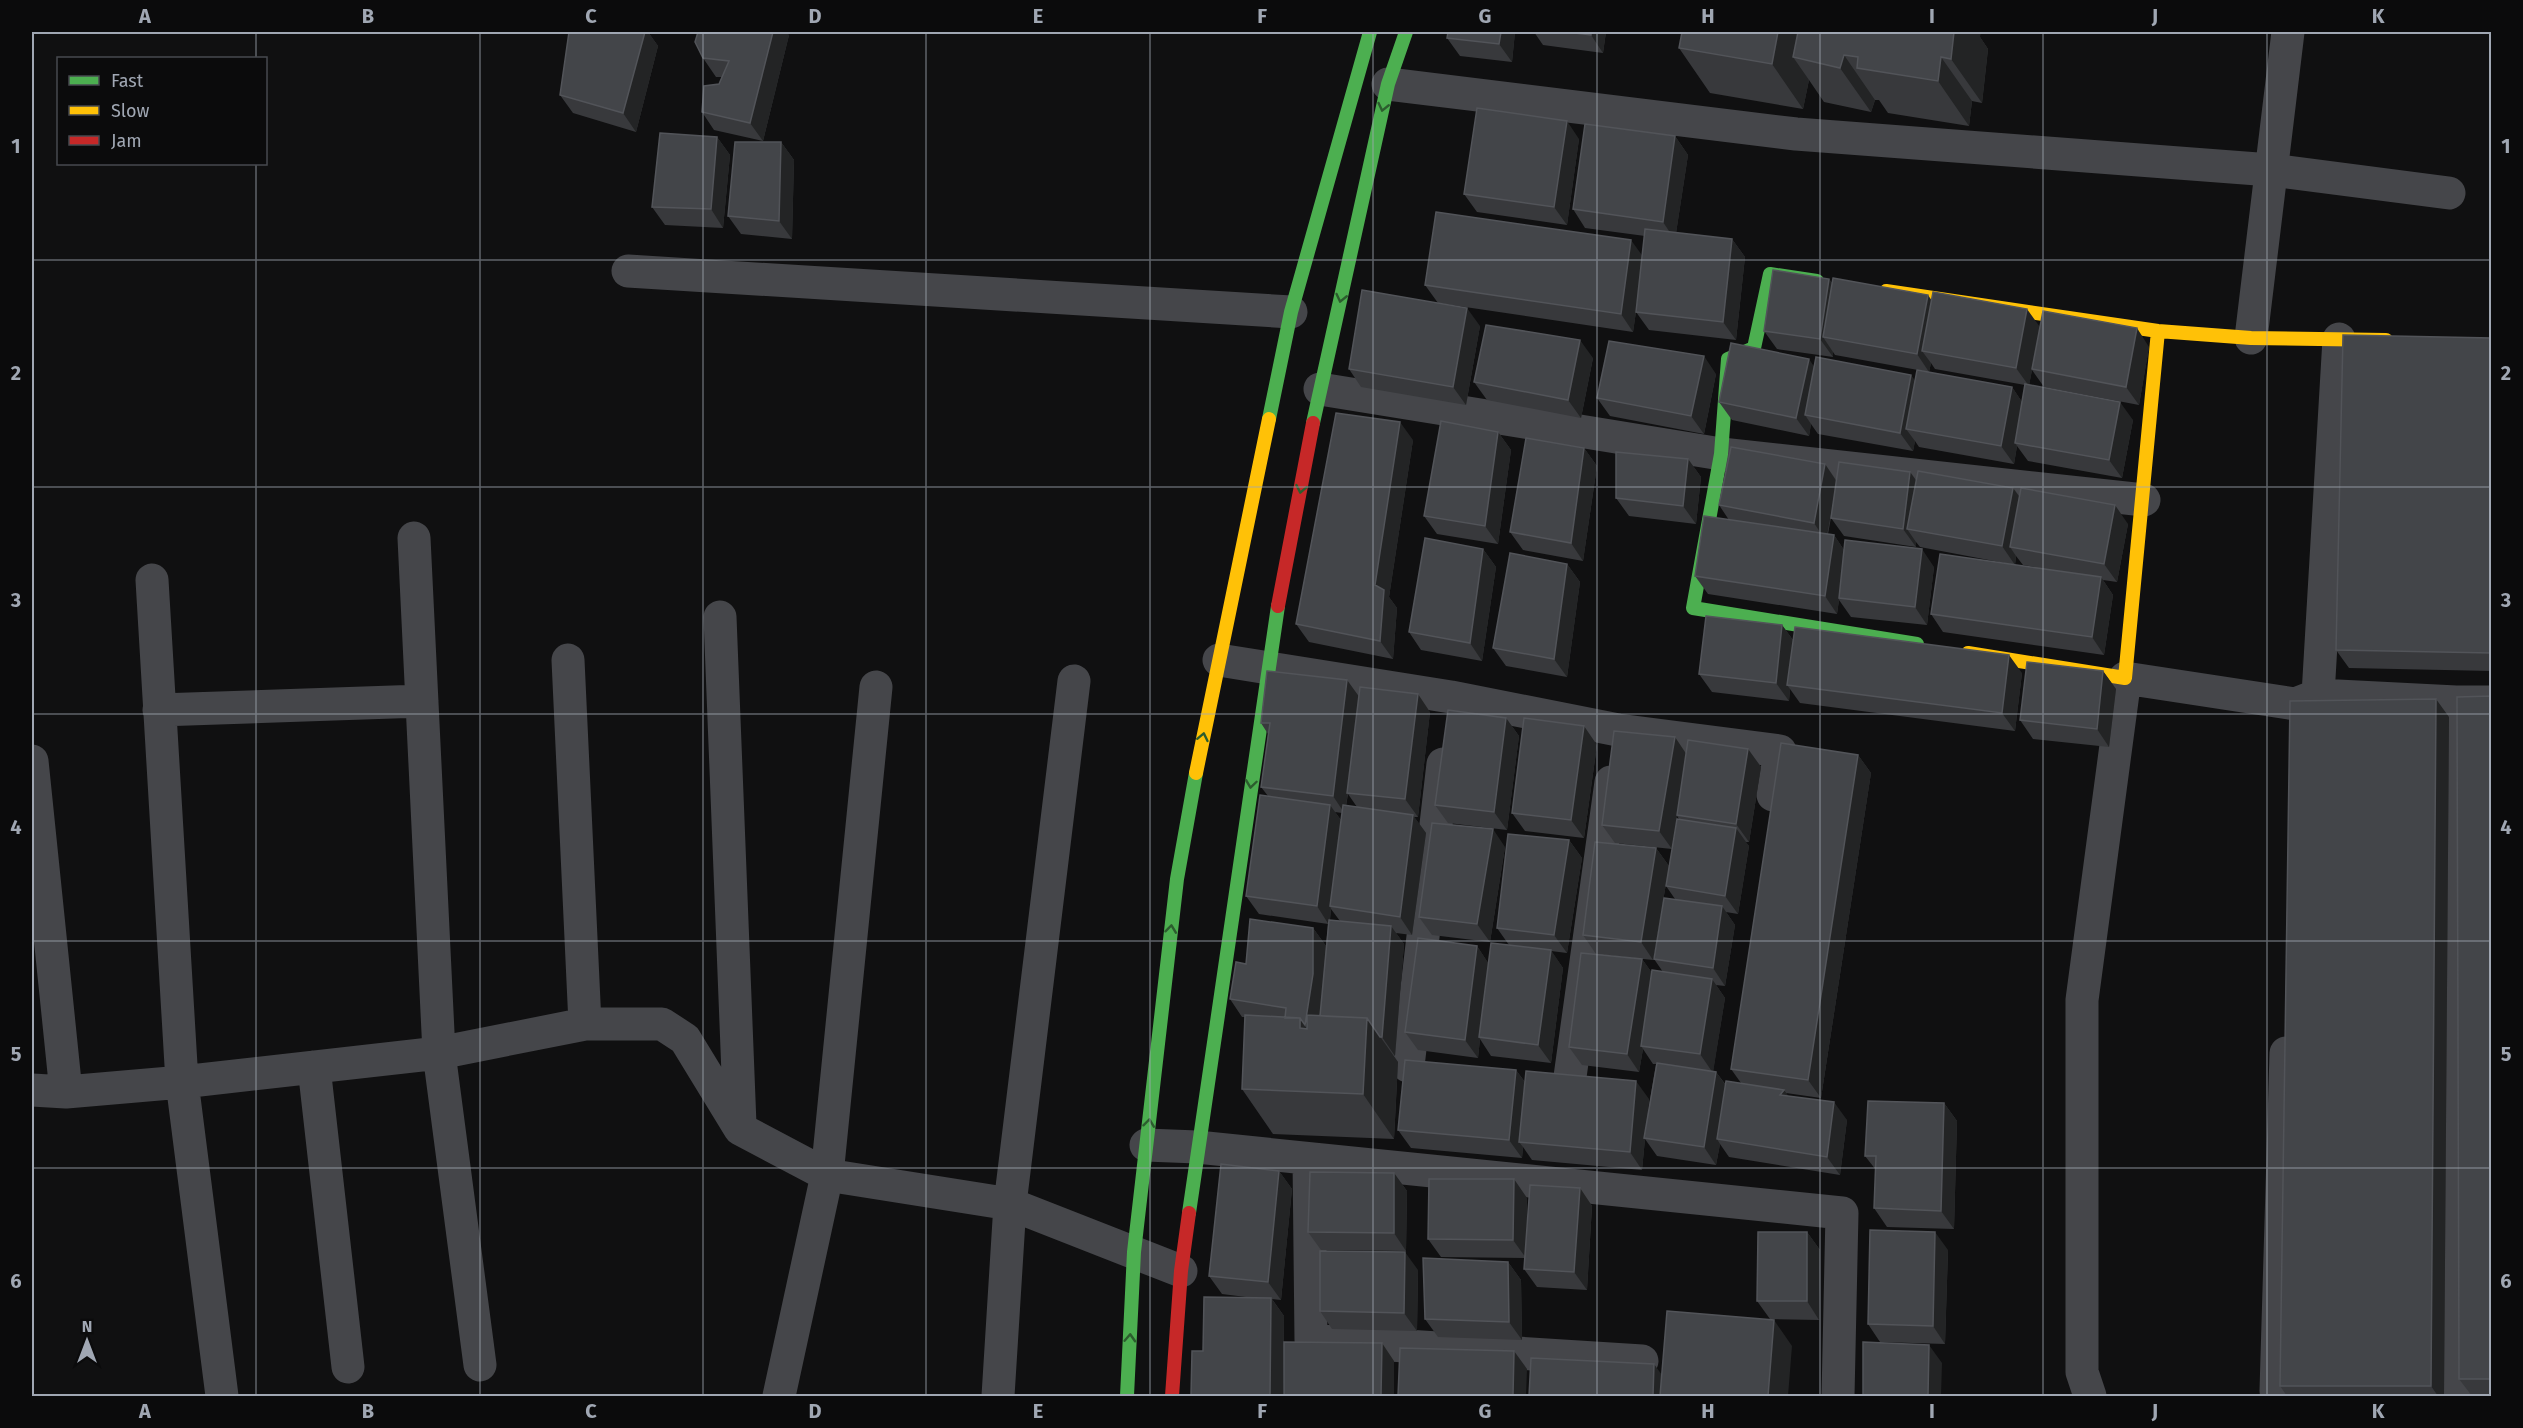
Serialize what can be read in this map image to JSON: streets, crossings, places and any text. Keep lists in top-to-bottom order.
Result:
{
  "legend": ["Fast", "Slow", "Jam"],
  "north": "top",
  "grid": {
    "columns": [
      "A",
      "B",
      "C",
      "D",
      "E",
      "F",
      "G",
      "H",
      "I",
      "J",
      "K"
    ],
    "rows": [
      "1",
      "2",
      "3",
      "4",
      "5",
      "6"
    ]
  }
}
